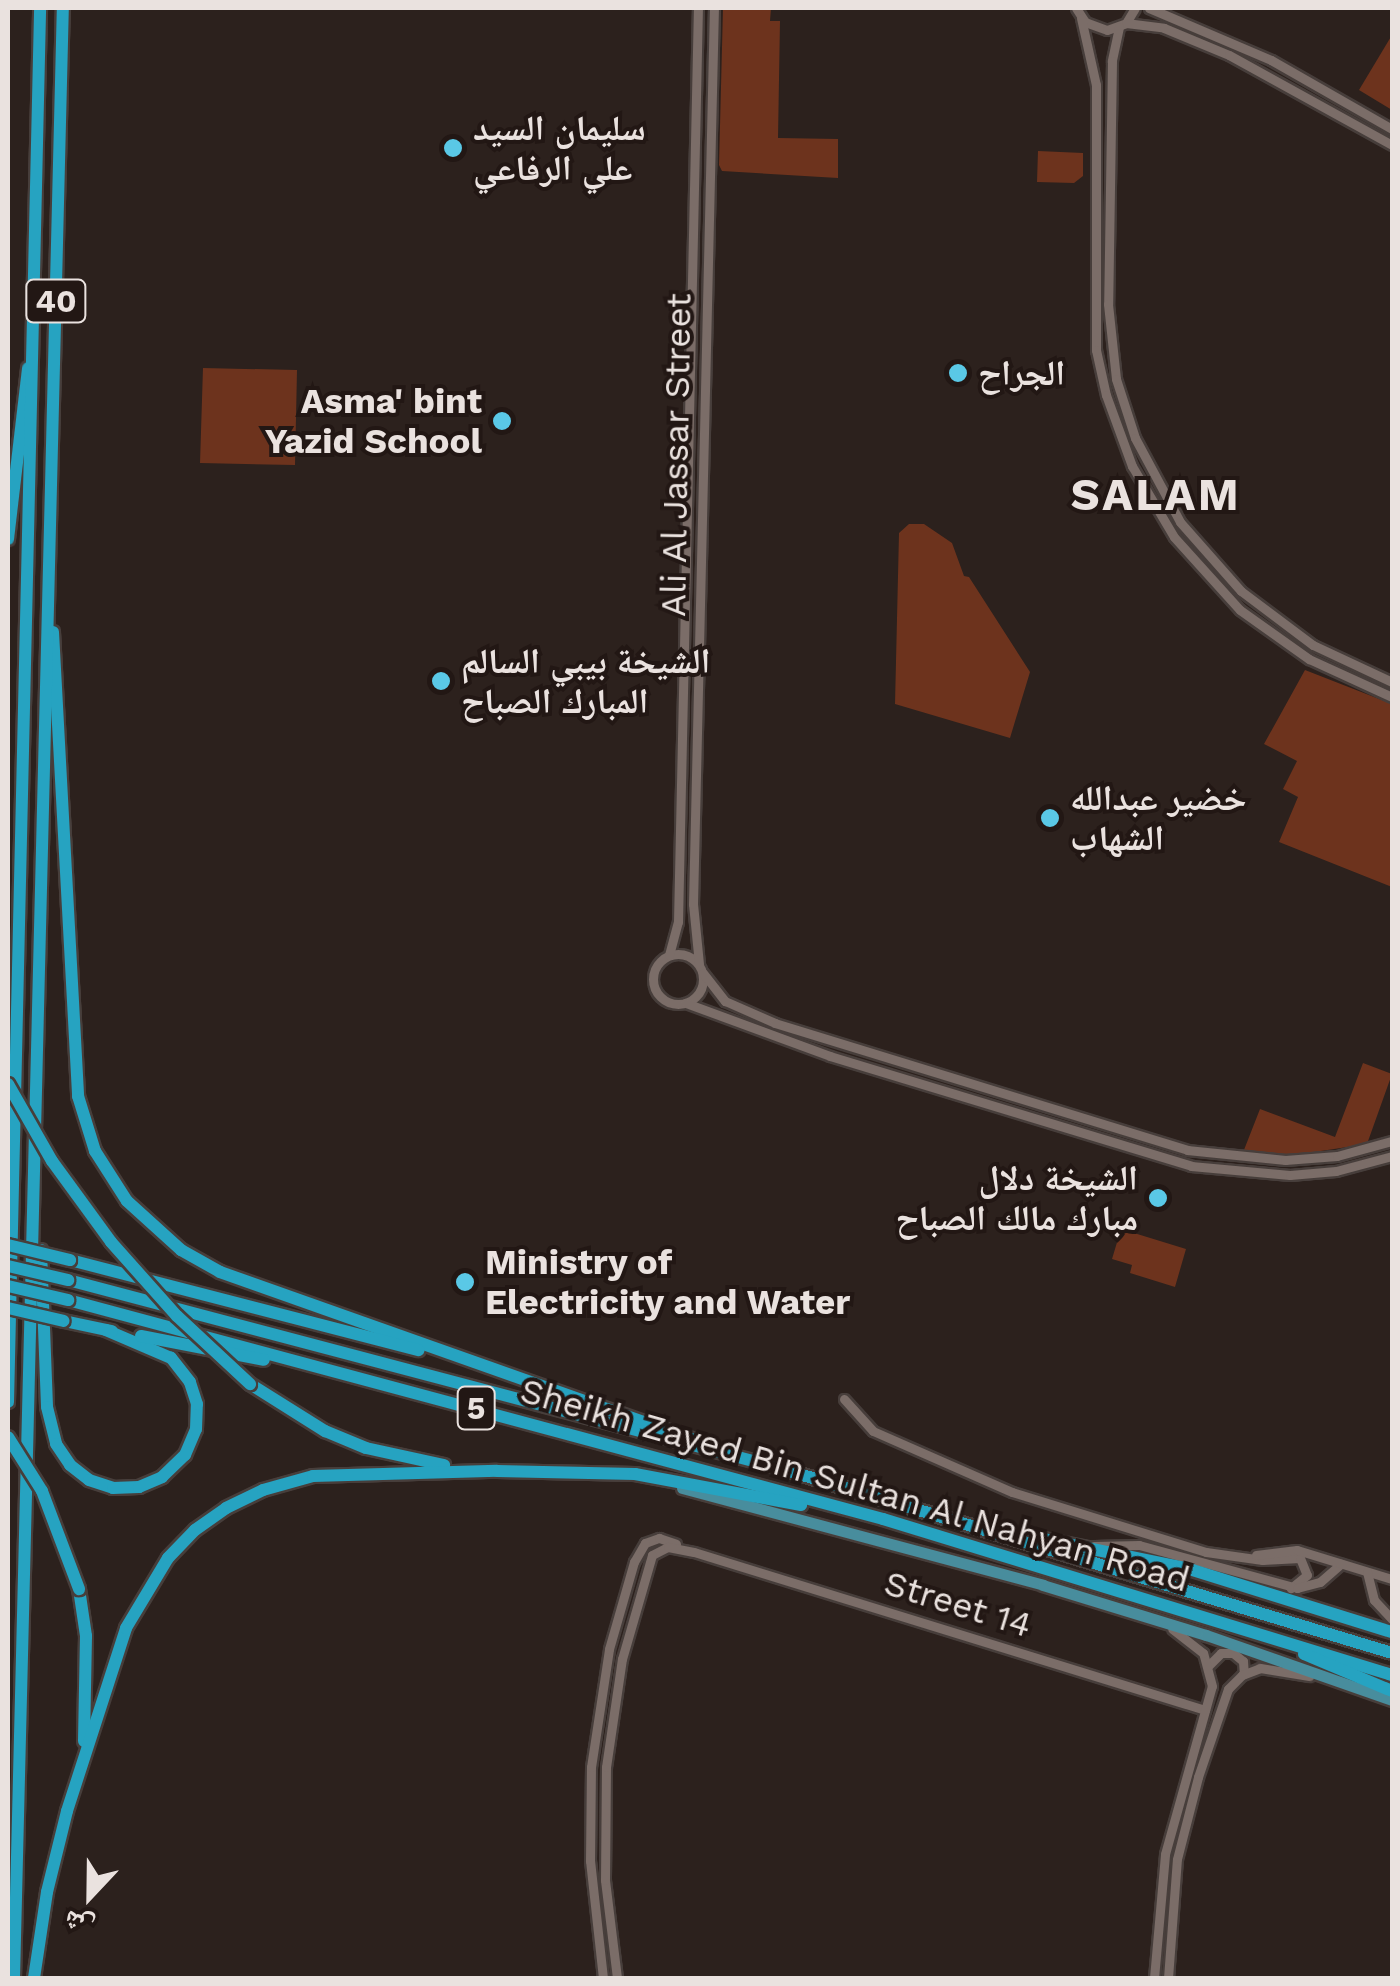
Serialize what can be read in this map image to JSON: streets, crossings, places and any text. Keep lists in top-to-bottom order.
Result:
{
  "streets": {
    "highway": ["40", "5", "Sheikh Zayed Bin Sultan Al Nahyan Road"],
    "street": ["Ali Al Jassar Street", "Street 14"]
  },
  "crossings": [
    ["5", "Sheikh Zayed Bin Sultan Al Nahyan Road"]
  ],
  "districts": ["SALAM"],
  "places": [
    "سليمان السيد علي الرفاعي",
    "الجراح",
    "Asma' bint Yazid School",
    "الشيخة بيبي السالم المبارك الصباح",
    "خضير عبدالله الشهاب",
    "الشيخة دلال مبارك مالك الصباح",
    "Ministry of Electricity and Water"
  ],
  "north": "bottom"
}
